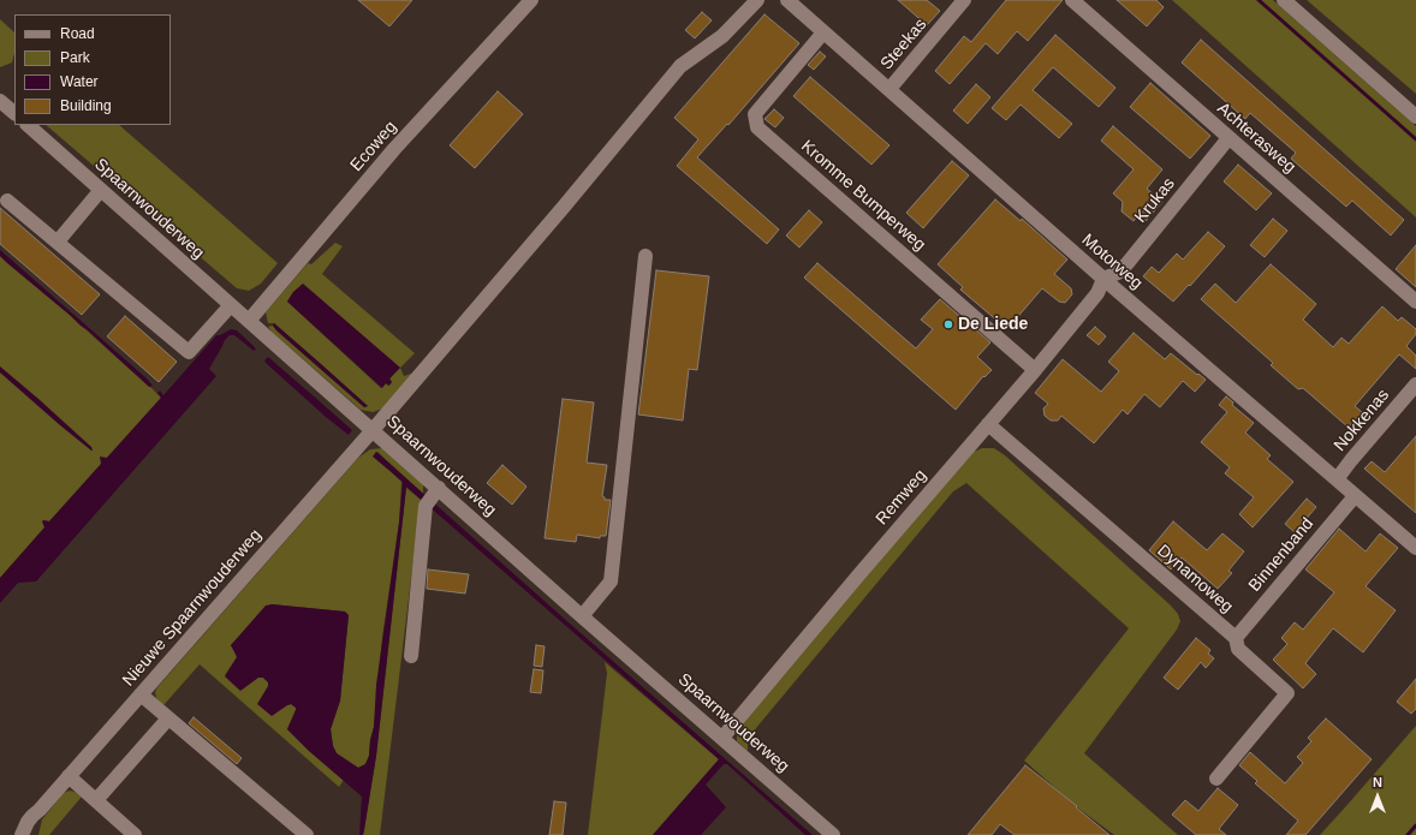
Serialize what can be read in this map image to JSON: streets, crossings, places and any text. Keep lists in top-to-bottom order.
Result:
{
  "streets": {
    "street": [
      "Steekas",
      "Achterasweg",
      "Ecoweg",
      "Kromme Bumperweg",
      "Krukas",
      "Spaarnwouderweg",
      "Motorweg",
      "Nokkenas",
      "Remweg",
      "Binnenband",
      "Dynamoweg",
      "Nieuwe Spaarnwouderweg"
    ]
  },
  "crossings": [
    ["Steekas", "Motorweg"],
    ["Achterasweg", "Krukas"],
    ["Ecoweg", "Spaarnwouderweg"],
    ["Kromme Bumperweg", "Motorweg"],
    ["Kromme Bumperweg", "Remweg"],
    ["Krukas", "Motorweg"],
    ["Krukas", "Remweg"],
    ["Spaarnwouderweg", "Remweg"],
    ["Spaarnwouderweg", "Nieuwe Spaarnwouderweg"],
    ["Motorweg", "Nokkenas"],
    ["Motorweg", "Remweg"],
    ["Motorweg", "Binnenband"],
    ["Remweg", "Dynamoweg"],
    ["Binnenband", "Dynamoweg"]
  ],
  "places": ["De Liede"],
  "legend": [
    "Road",
    "Park",
    "Water",
    "Building"
  ],
  "north": "top"
}
